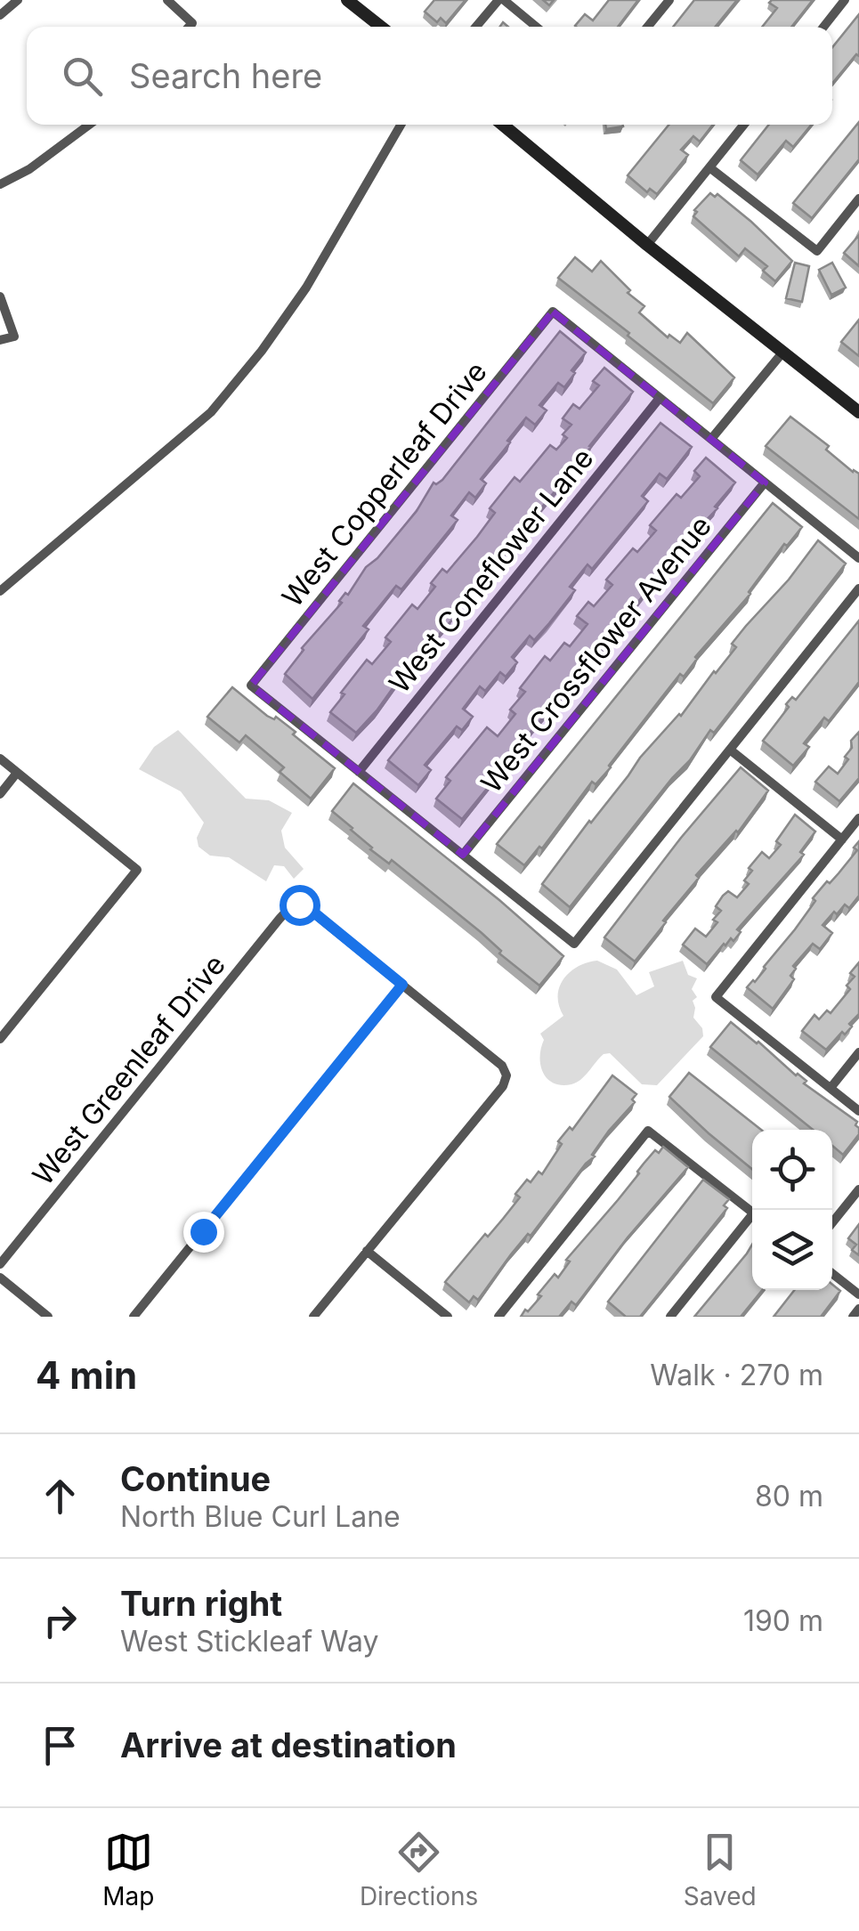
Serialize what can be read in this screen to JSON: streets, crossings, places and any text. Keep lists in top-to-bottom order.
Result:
{
  "streets": {
    "street": [
      "West Copperleaf Drive",
      "West Coneflower Lane",
      "West Crossflower Avenue",
      "West Greenleaf Drive"
    ]
  },
  "crossings": [
    ["West Copperleaf Drive", "West Coneflower Lane"]
  ],
  "page": {
    "search": "Search here",
    "heading": ["4 min", "Walk · 270 m"],
    "list": [
      ["Continue", "North Blue Curl Lane", "80 m"],
      ["Turn right", "West Stickleaf Way", "190 m"],
      "Arrive at destination"
    ],
    "nav": ["Map", "Directions", "Saved"]
  }
}
